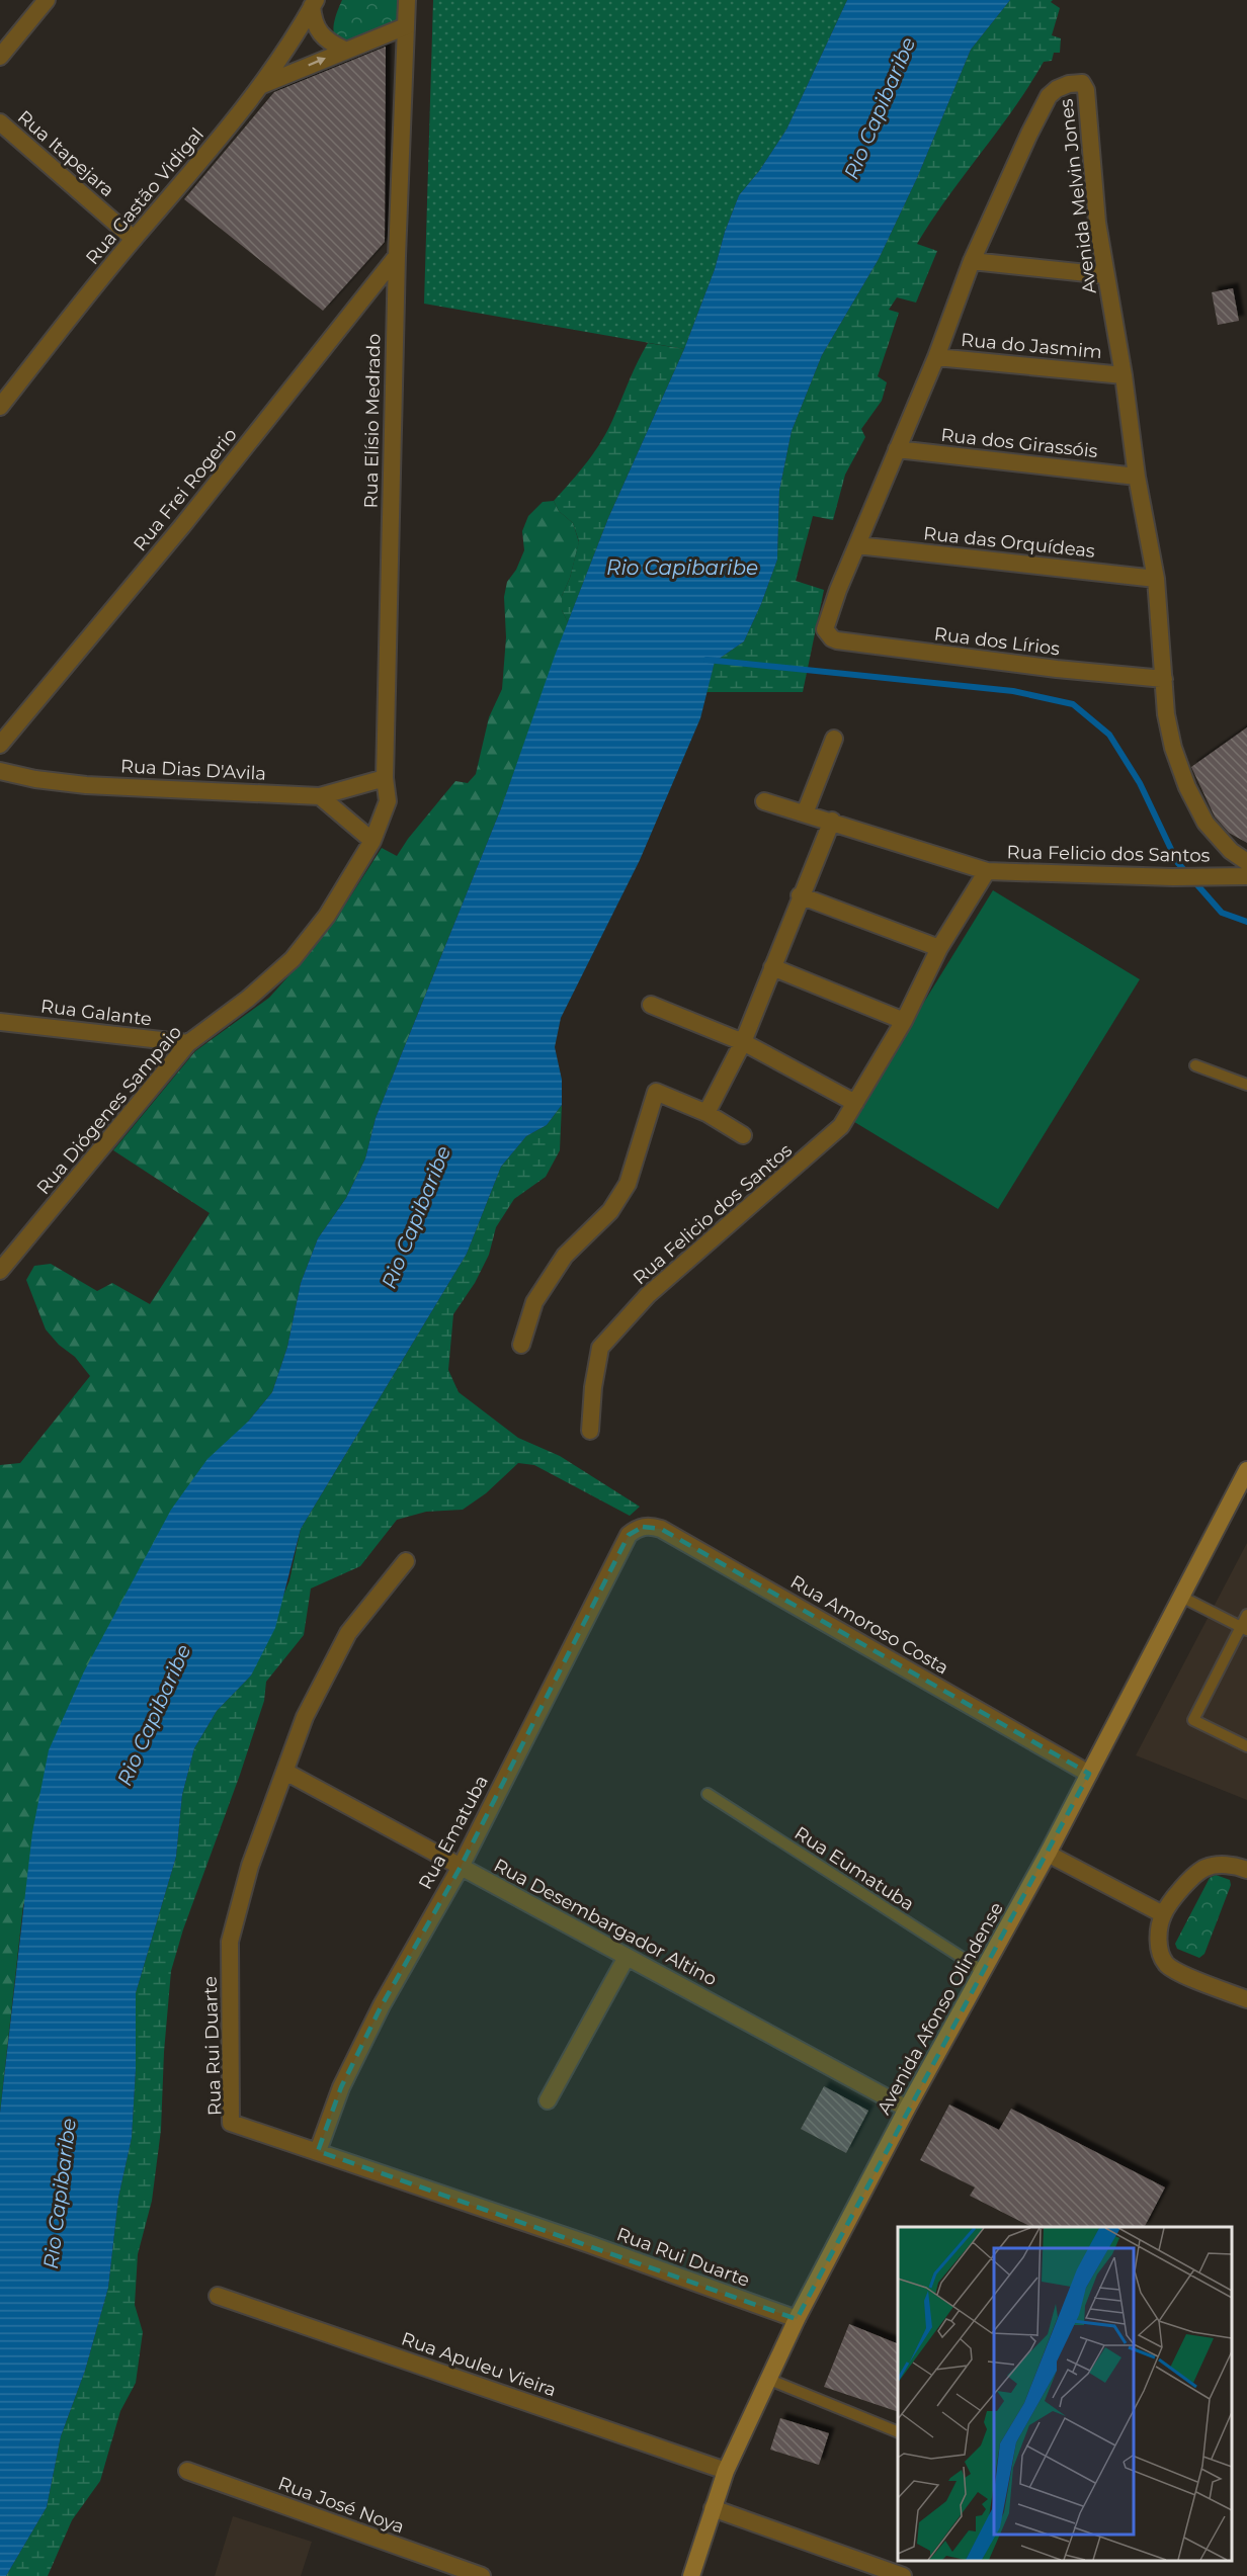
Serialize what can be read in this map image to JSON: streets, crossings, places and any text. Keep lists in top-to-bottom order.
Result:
{
  "streets": {
    "main road": ["Avenida Afonso Olindense"],
    "street": [
      "Rua Itapejara",
      "Rua Gastão Vidigal",
      "Avenida Melvin Jones",
      "Rua do Jasmim",
      "Rua Elísio Medrado",
      "Rua dos Girassóis",
      "Rua Frei Rogerio",
      "Rua das Orquídeas",
      "Rua dos Lírios",
      "Rua Dias D'Avila",
      "Rua Felicio dos Santos",
      "Rua Galante",
      "Rua Diógenes Sampaio",
      "Rua Amoroso Costa",
      "Rua Ematuba",
      "Rua Desembargador Altino",
      "Rua Rui Duarte",
      "Rua Apuleu Vieira",
      "Rua José Noya"
    ],
    "lane": ["Rua Eumatuba"]
  },
  "crossings": [
    ["Rua Itapejara", "Rua Gastão Vidigal"],
    ["Avenida Melvin Jones", "Rua do Jasmim"],
    ["Avenida Melvin Jones", "Rua dos Girassóis"],
    ["Avenida Melvin Jones", "Rua das Orquídeas"],
    ["Avenida Melvin Jones", "Rua dos Lírios"],
    ["Rua Elísio Medrado", "Rua Frei Rogerio"],
    ["Rua Elísio Medrado", "Rua Dias D'Avila"],
    ["Rua Elísio Medrado", "Rua Diógenes Sampaio"],
    ["Rua Galante", "Rua Diógenes Sampaio"],
    ["Rua Amoroso Costa", "Rua Ematuba"],
    ["Rua Amoroso Costa", "Avenida Afonso Olindense"],
    ["Rua Ematuba", "Rua Desembargador Altino"],
    ["Rua Ematuba", "Rua Rui Duarte"],
    ["Rua Eumatuba", "Avenida Afonso Olindense"],
    ["Rua Desembargador Altino", "Avenida Afonso Olindense"],
    ["Rua Desembargador Altino", "Rua Rui Duarte"],
    ["Avenida Afonso Olindense", "Rua Rui Duarte"],
    ["Avenida Afonso Olindense", "Rua Apuleu Vieira"]
  ],
  "water": ["Rio Capibaribe"]
}
